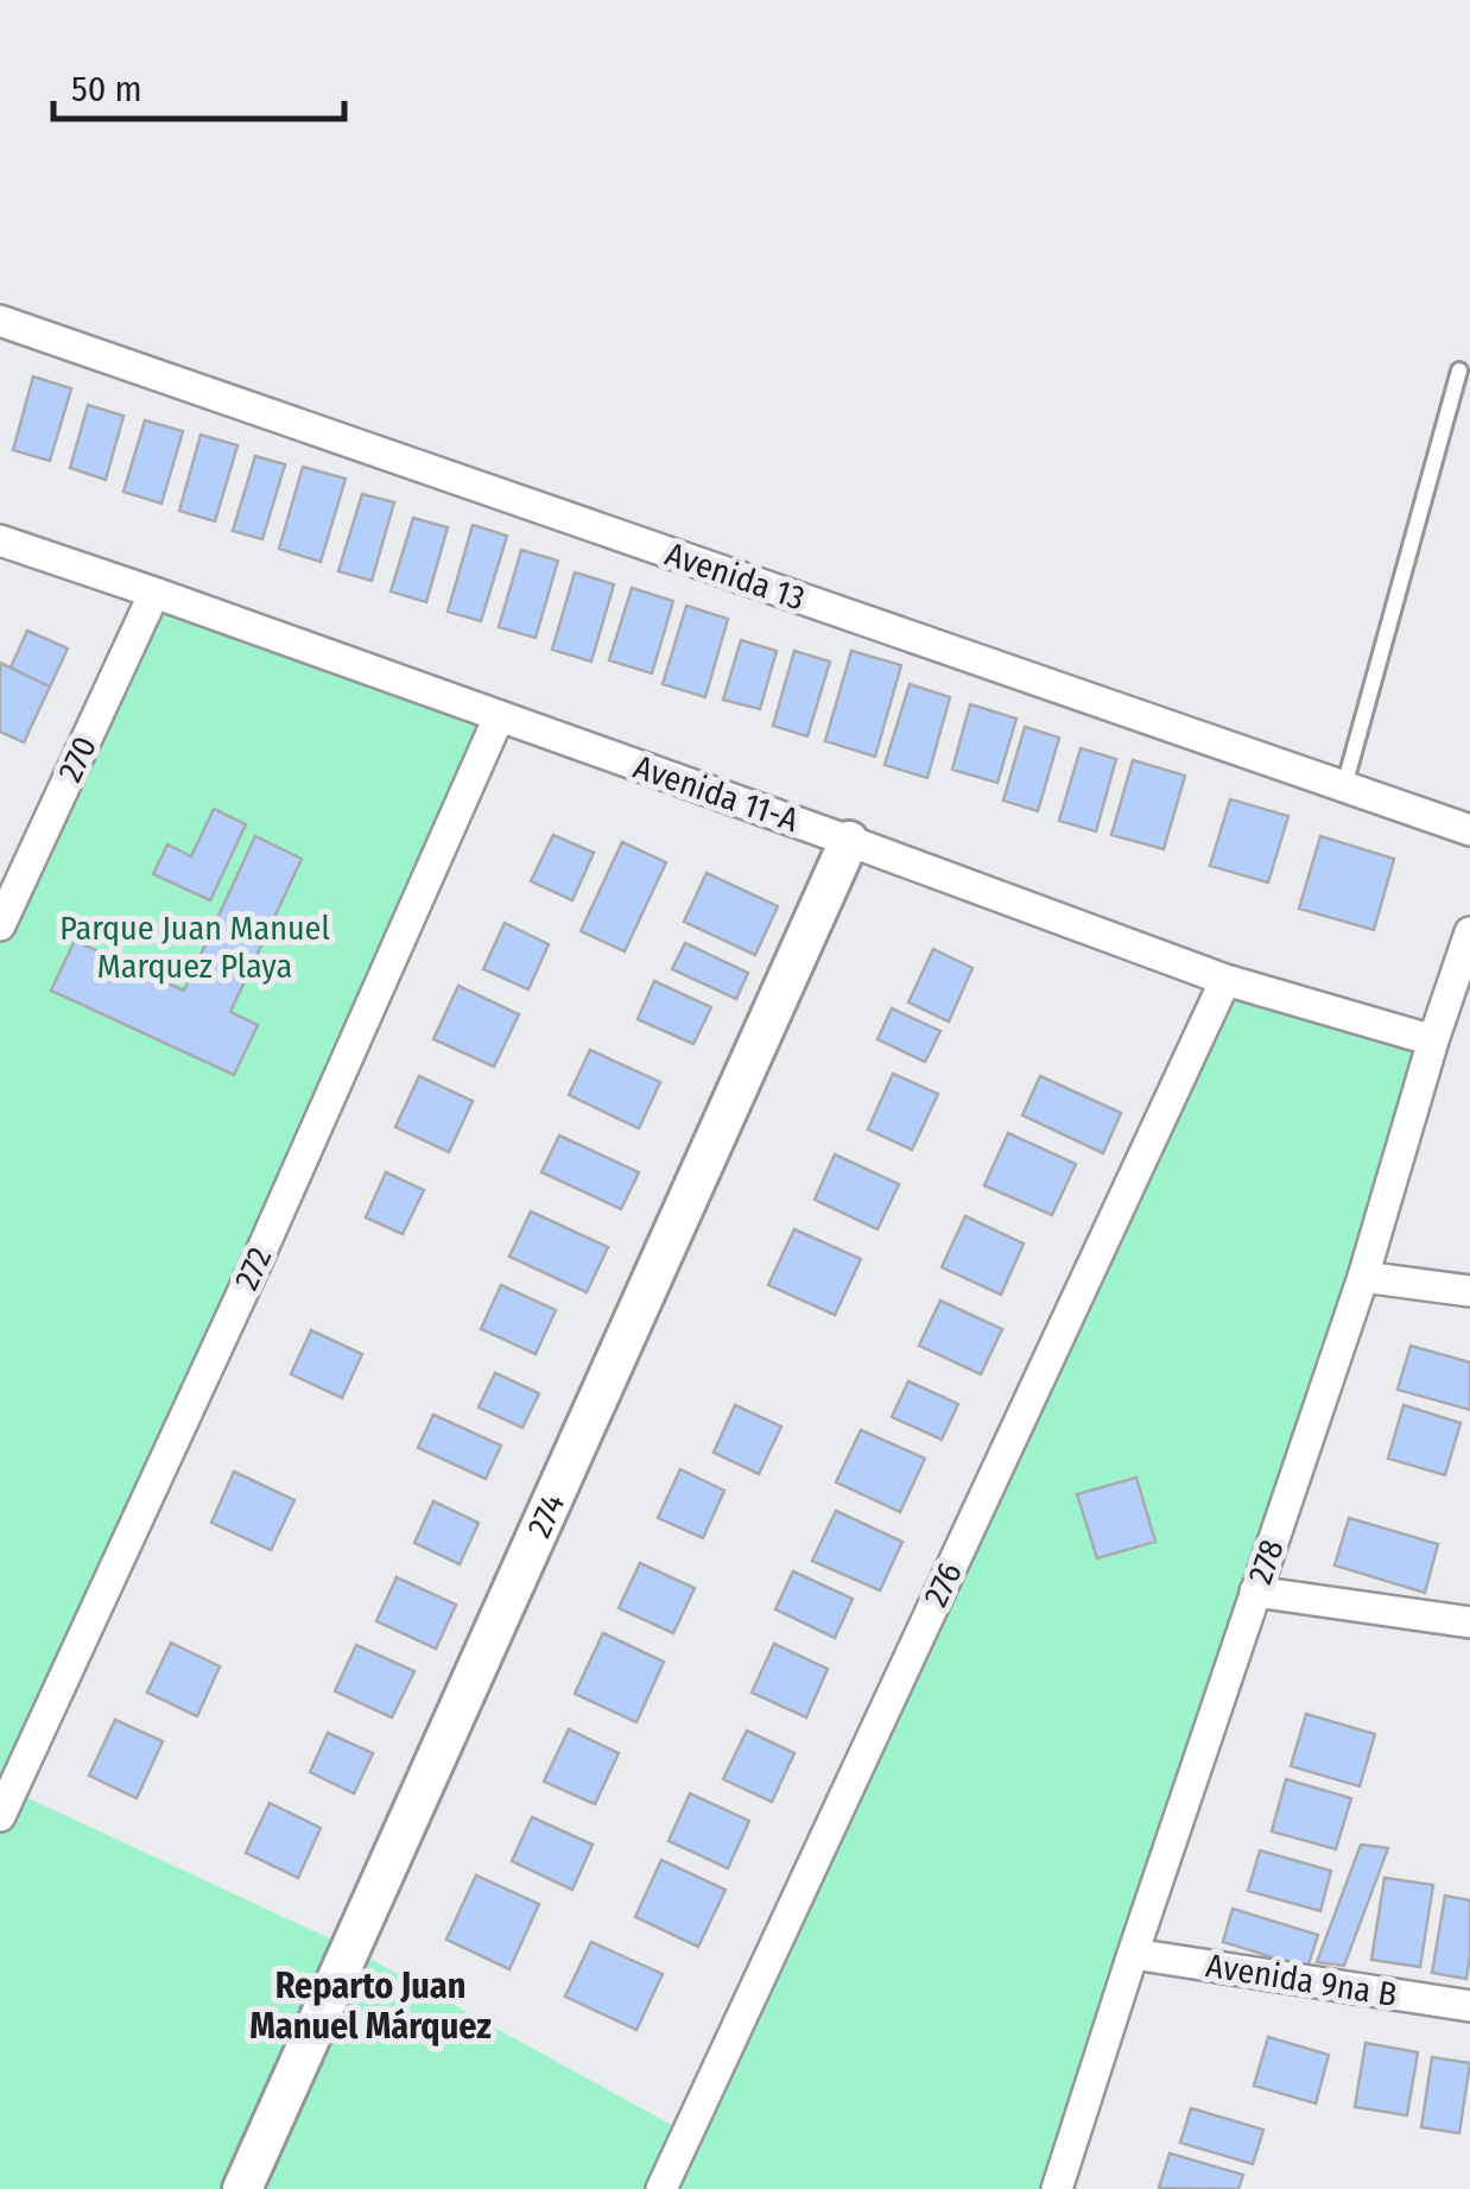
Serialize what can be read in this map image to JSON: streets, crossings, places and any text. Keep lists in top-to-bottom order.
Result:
{
  "streets": {
    "street": [
      "Avenida 13",
      "270",
      "Avenida 11-A",
      "272",
      "274",
      "278",
      "276",
      "Avenida 9na B"
    ]
  },
  "crossings": [
    ["270", "Avenida 11-A"],
    ["Avenida 11-A", "272"],
    ["Avenida 11-A", "274"],
    ["Avenida 11-A", "278"],
    ["Avenida 11-A", "276"],
    ["278", "Avenida 9na B"]
  ],
  "districts": ["Reparto Juan Manuel Márquez"],
  "parks": ["Parque Juan Manuel Marquez Playa"],
  "scale_bar": "50 m"
}
